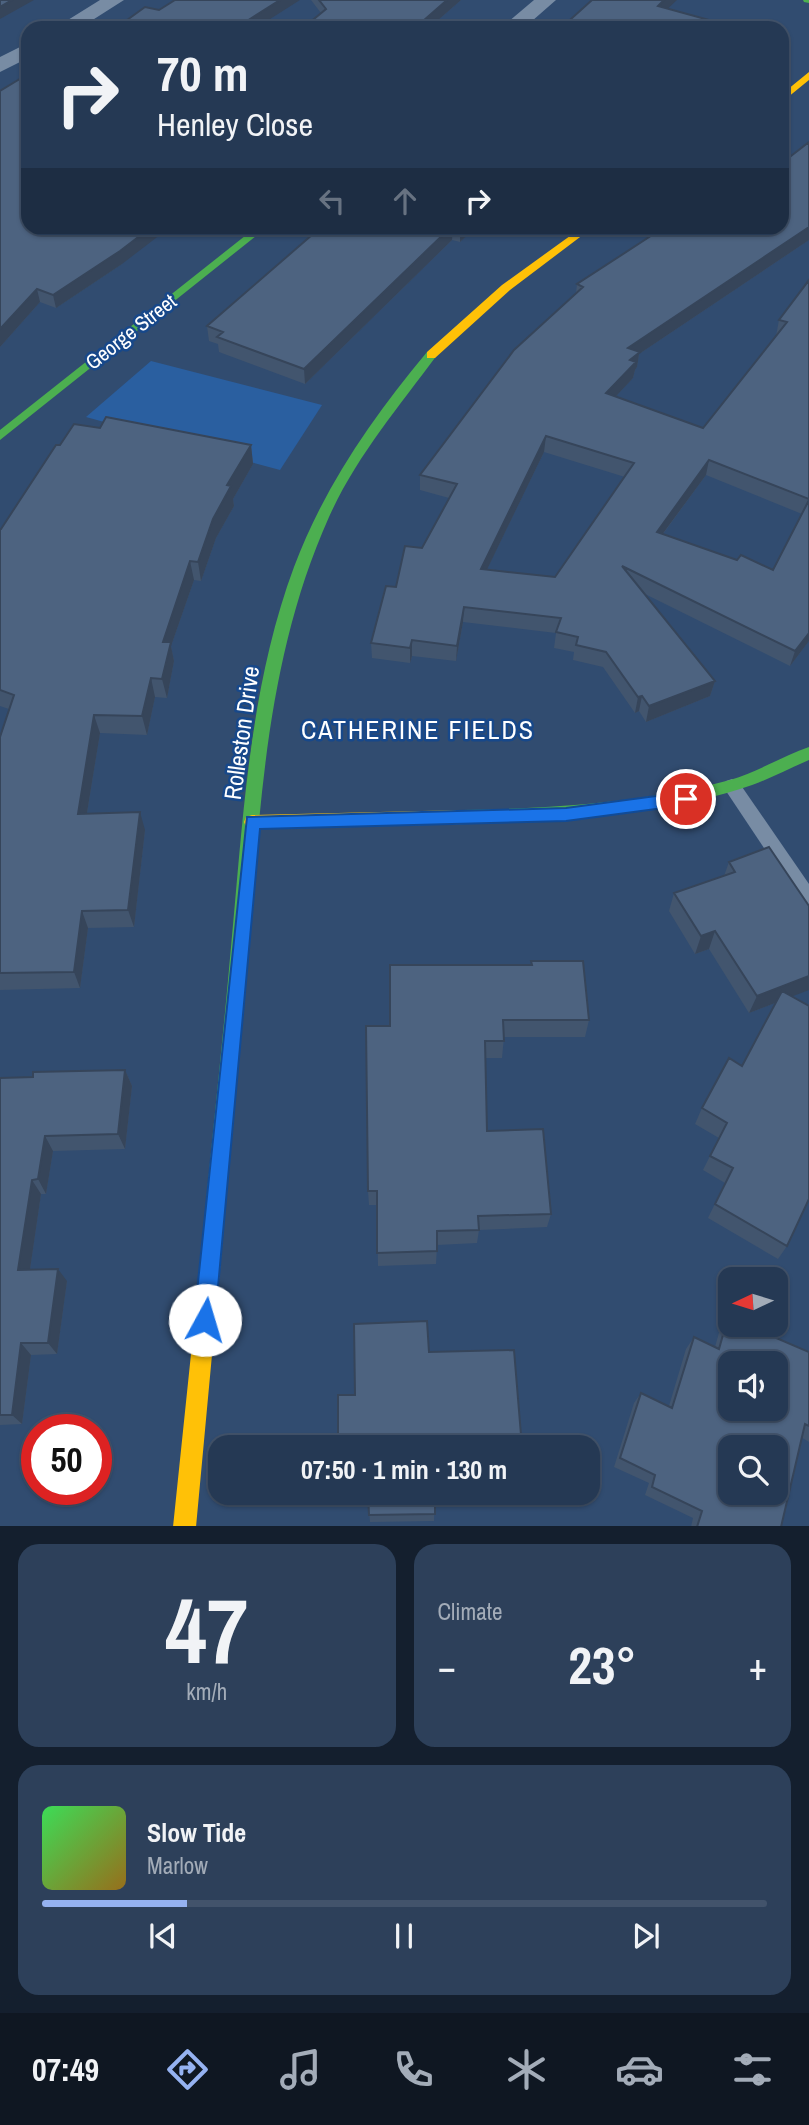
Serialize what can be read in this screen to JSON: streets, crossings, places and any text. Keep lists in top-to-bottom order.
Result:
{
  "streets": {
    "main road": ["George Street", "Rolleston Drive"]
  },
  "districts": ["CATHERINE FIELDS"],
  "north": "left",
  "page": {
    "turn": ["70 m", "Henley Close"],
    "limit": "50",
    "trip": "07:50 · 1 min · 130 m",
    "tile": [
      ["47", "km/h"],
      "Climate"
    ],
    "heat": ["−", "23°", "+"],
    "song": ["Slow Tide", "Marlow"],
    "tabs": "07:49"
  }
}
